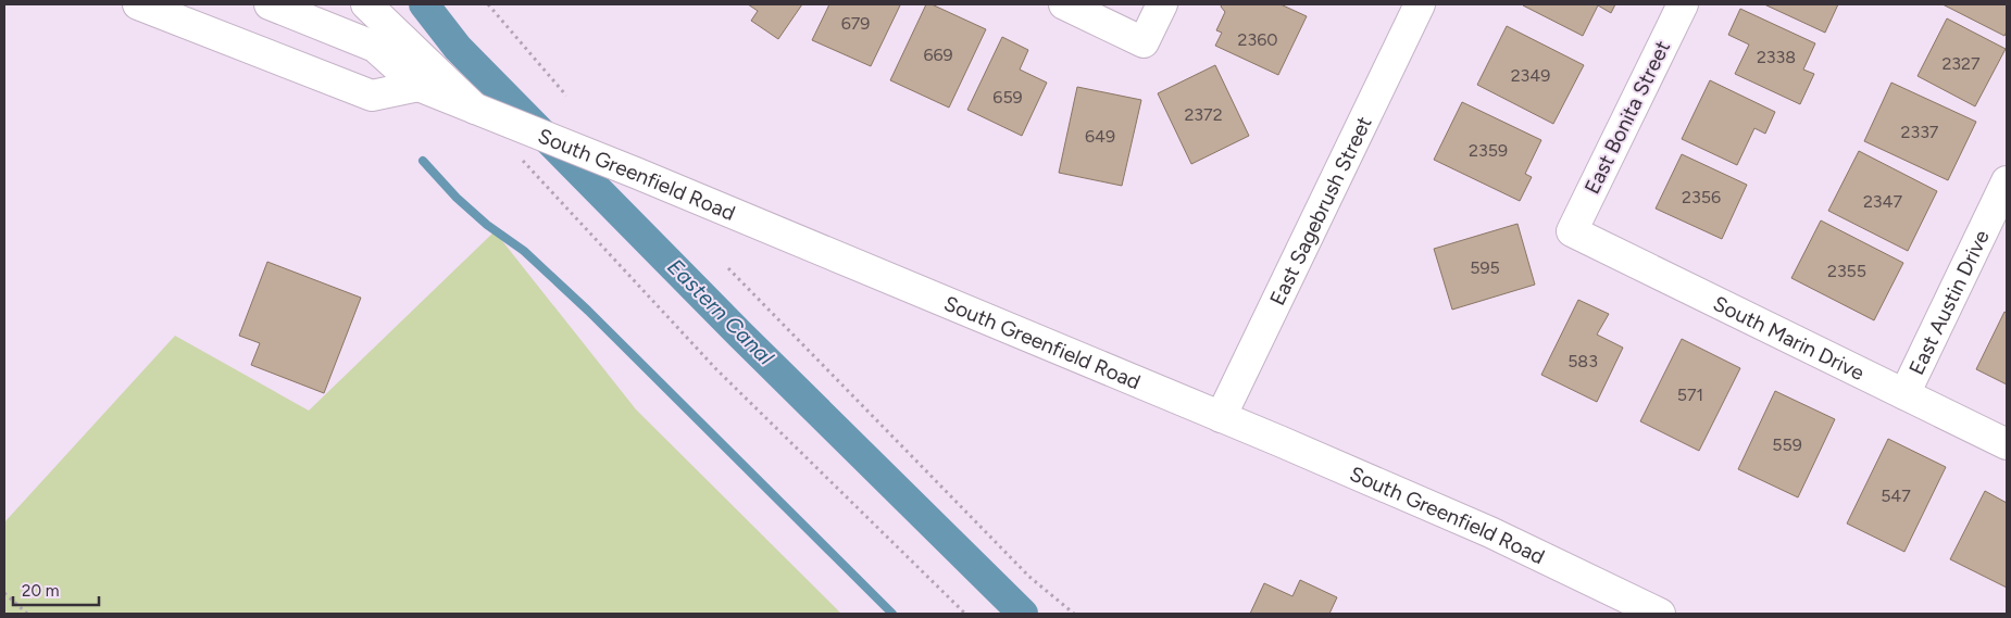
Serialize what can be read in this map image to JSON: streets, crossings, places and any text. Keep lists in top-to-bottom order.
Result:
{
  "streets": {
    "main road": [
      "East Bonita Street",
      "South Greenfield Road",
      "East Sagebrush Street",
      "East Austin Drive",
      "South Marin Drive"
    ]
  },
  "crossings": [
    ["East Bonita Street", "South Marin Drive"],
    ["South Greenfield Road", "East Sagebrush Street"],
    ["East Austin Drive", "South Marin Drive"]
  ],
  "water": ["Eastern Canal"],
  "house_numbers": [
    "679",
    "2360",
    "669",
    "2338",
    "2327",
    "2349",
    "659",
    "2372",
    "2337",
    "649",
    "2359",
    "2356",
    "2347",
    "595",
    "2355",
    "583",
    "571",
    "559",
    "547"
  ],
  "scale_bar": "20 m"
}
